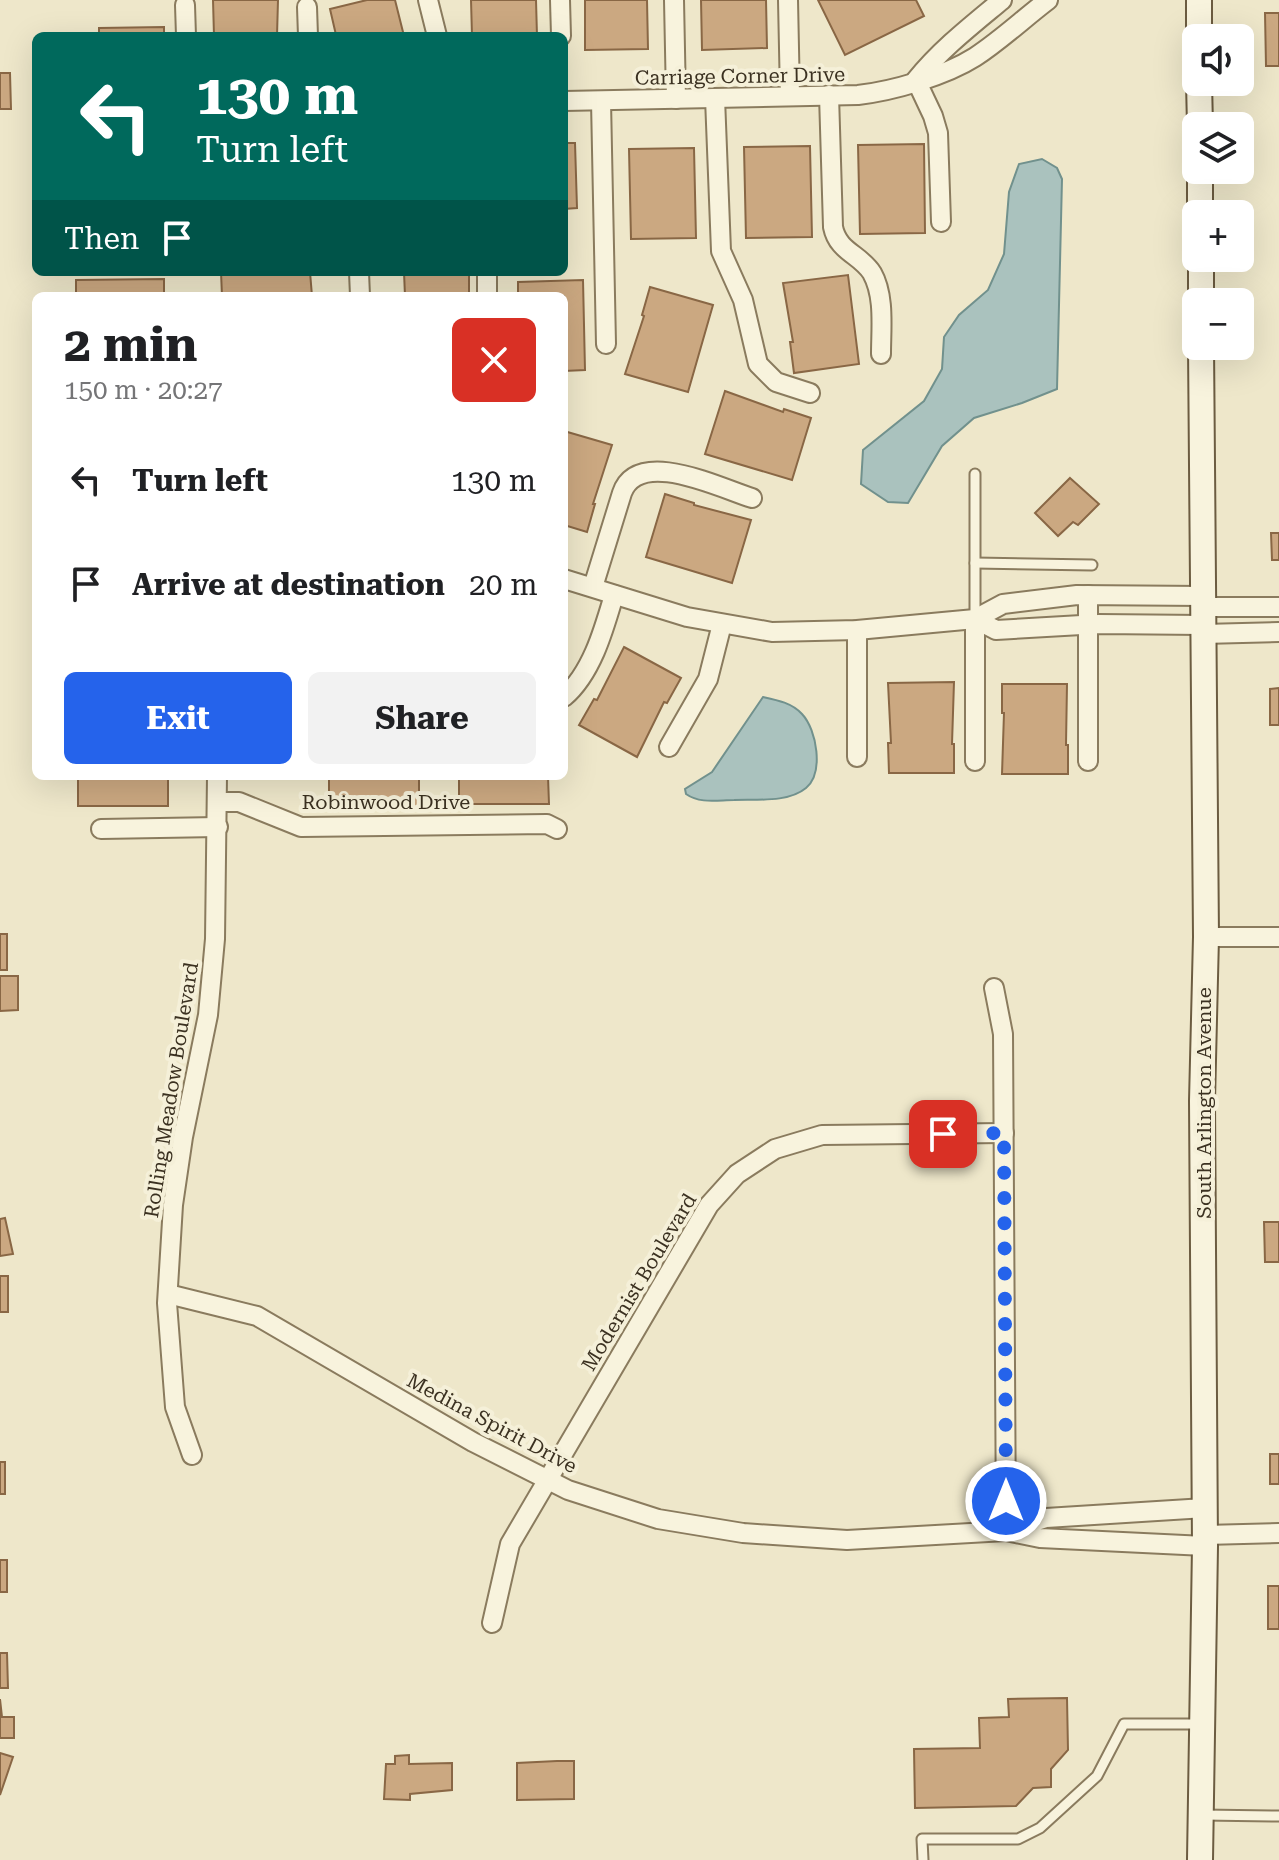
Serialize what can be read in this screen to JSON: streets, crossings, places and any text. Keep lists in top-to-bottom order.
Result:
{
  "streets": {
    "main road": ["South Arlington Avenue"],
    "street": [
      "Carriage Corner Drive",
      "Robinwood Drive",
      "Rolling Meadow Boulevard",
      "Modernist Boulevard",
      "Medina Spirit Drive"
    ]
  },
  "crossings": [
    ["Robinwood Drive", "Rolling Meadow Boulevard"],
    ["Rolling Meadow Boulevard", "Medina Spirit Drive"],
    ["South Arlington Avenue", "Medina Spirit Drive"],
    ["Modernist Boulevard", "Medina Spirit Drive"]
  ],
  "page": {
    "map_buttons": ["+", "−"],
    "turn": ["130 m", "Turn left"],
    "then": "Then",
    "heading": ["2 min", "150 m · 20:27"],
    "list": [
      {
        "name": "Turn left",
        "value": "130 m"
      },
      {
        "name": "Arrive at destination",
        "value": "20 m"
      }
    ],
    "buttons": ["Exit", "Share"]
  }
}
